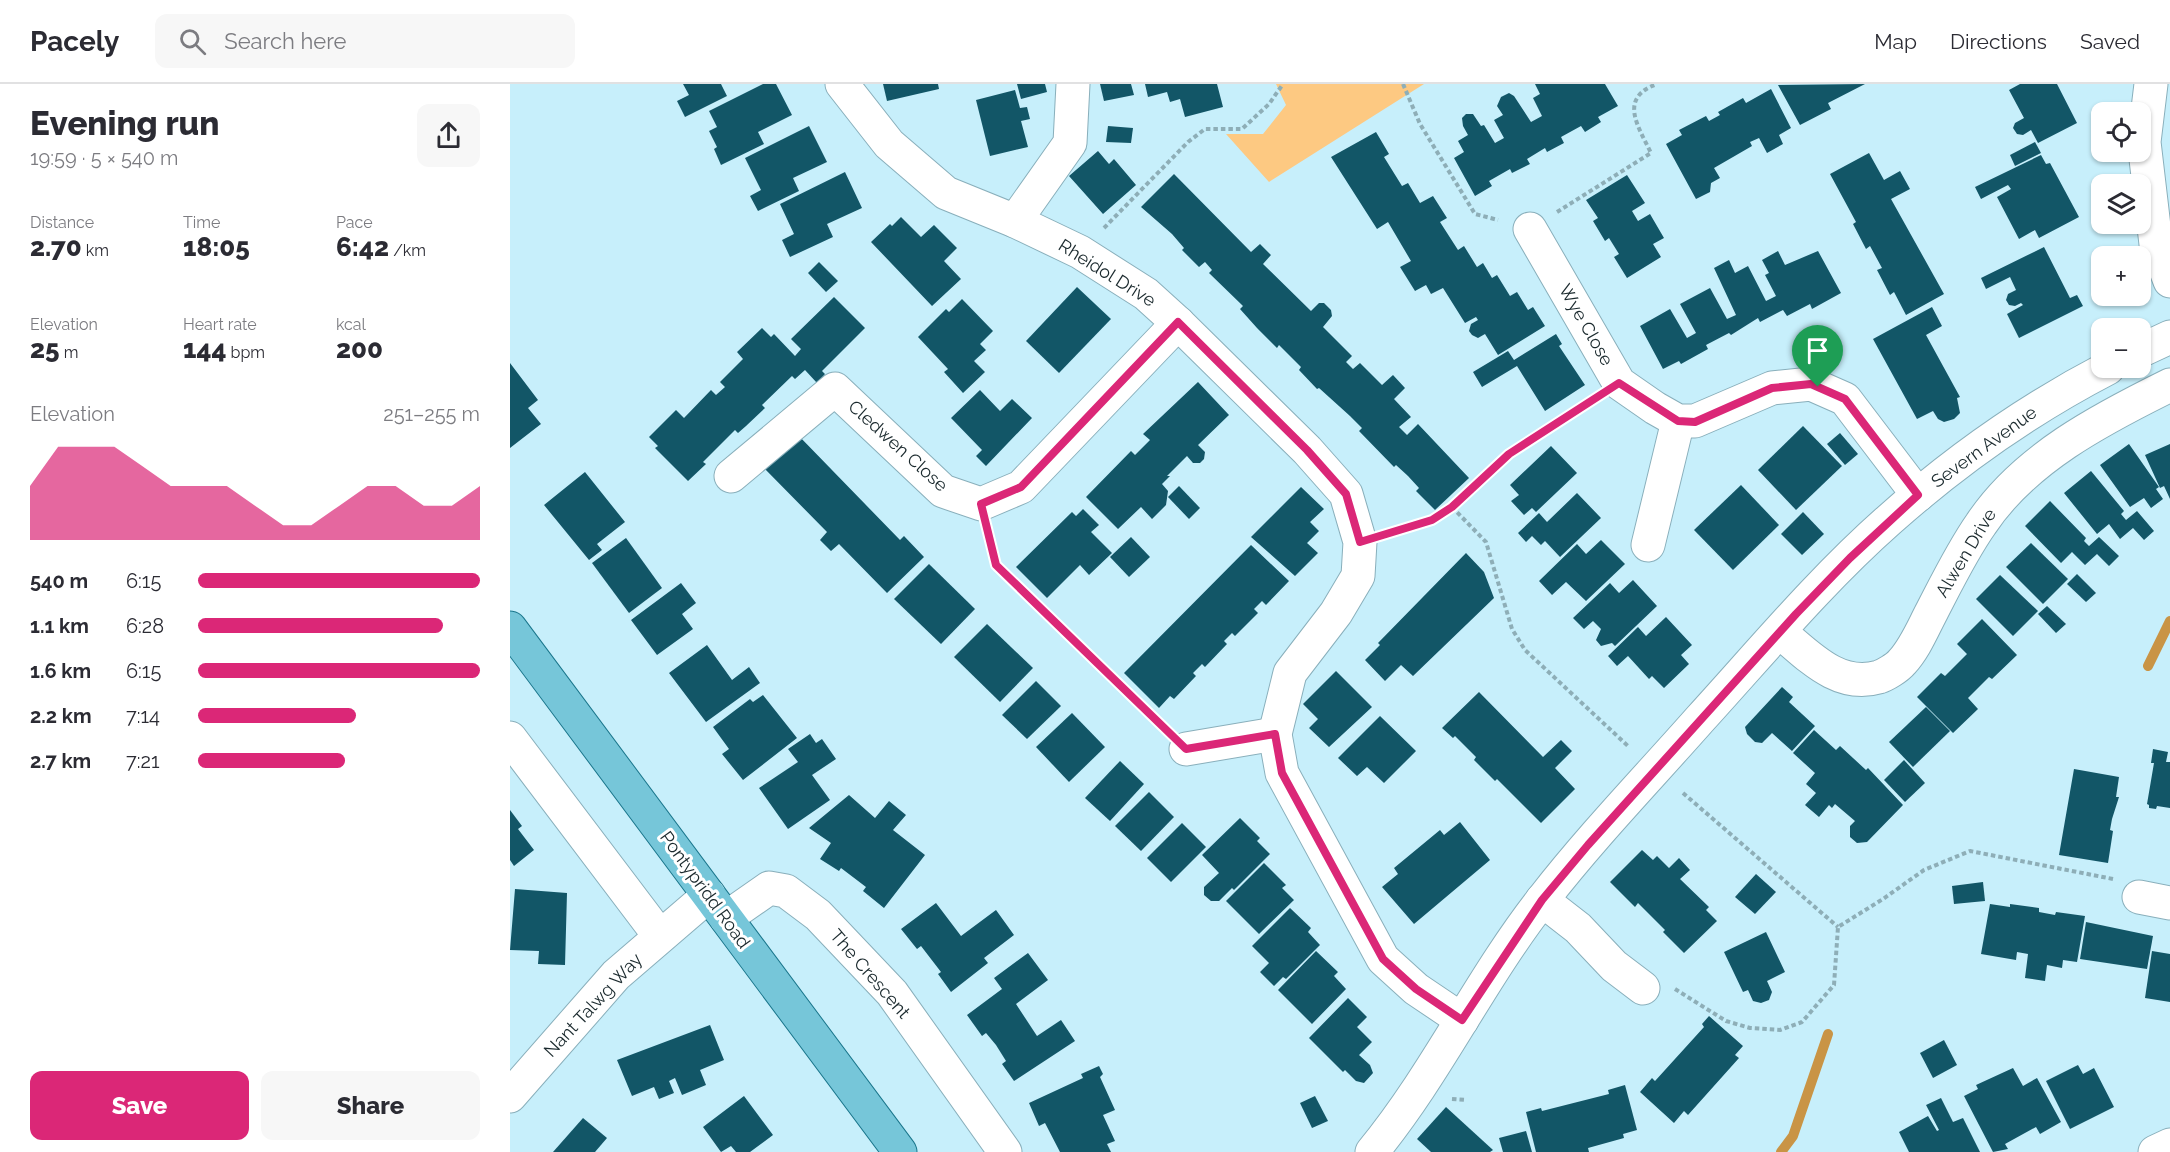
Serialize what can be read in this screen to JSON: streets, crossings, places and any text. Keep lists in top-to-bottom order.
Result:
{
  "streets": {
    "main road": ["Pontypridd Road"],
    "street": [
      "Rheidol Drive",
      "Wye Close",
      "Cledwen Close",
      "Severn Avenue",
      "Alwen Drive",
      "The Crescent",
      "Nant Talwg Way"
    ]
  },
  "crossings": [
    ["Rheidol Drive", "Severn Avenue"],
    ["Severn Avenue", "Alwen Drive"],
    ["Pontypridd Road", "The Crescent"],
    ["Pontypridd Road", "Nant Talwg Way"],
    ["The Crescent", "Nant Talwg Way"]
  ],
  "page": {
    "header": "Pacely",
    "search": "Search here",
    "nav": ["Map", "Directions", "Saved"],
    "heading": ["Evening run", "19:59 · 5 × 540 m"],
    "map_buttons": ["+", "−"],
    "stats": [
      ["Distance", "2.70 km"],
      ["Time", "18:05"],
      ["Pace", "6:42 /km"],
      ["Elevation", "25 m"],
      ["Heart rate", "144 bpm"],
      ["kcal", "200"]
    ],
    "chart": ["Elevation", "251–255 m"],
    "list": [
      {
        "name": "540 m",
        "note": "6:15"
      },
      {
        "name": "1.1 km",
        "note": "6:28"
      },
      {
        "name": "1.6 km",
        "note": "6:15"
      },
      {
        "name": "2.2 km",
        "note": "7:14"
      },
      {
        "name": "2.7 km",
        "note": "7:21"
      }
    ],
    "buttons": ["Save", "Share"]
  }
}
